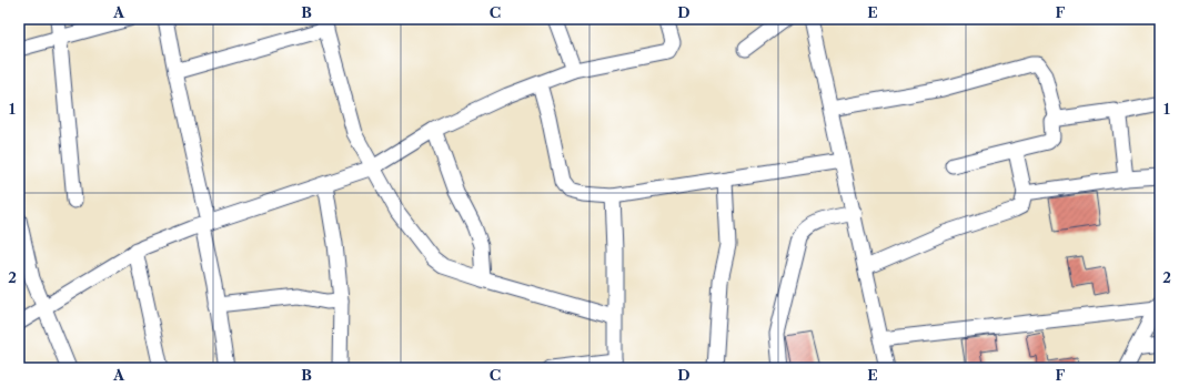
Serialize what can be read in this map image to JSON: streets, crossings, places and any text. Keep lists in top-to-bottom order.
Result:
{
  "grid": {
    "columns": [
      "A",
      "B",
      "C",
      "D",
      "E",
      "F"
    ],
    "rows": ["1", "2"]
  }
}
